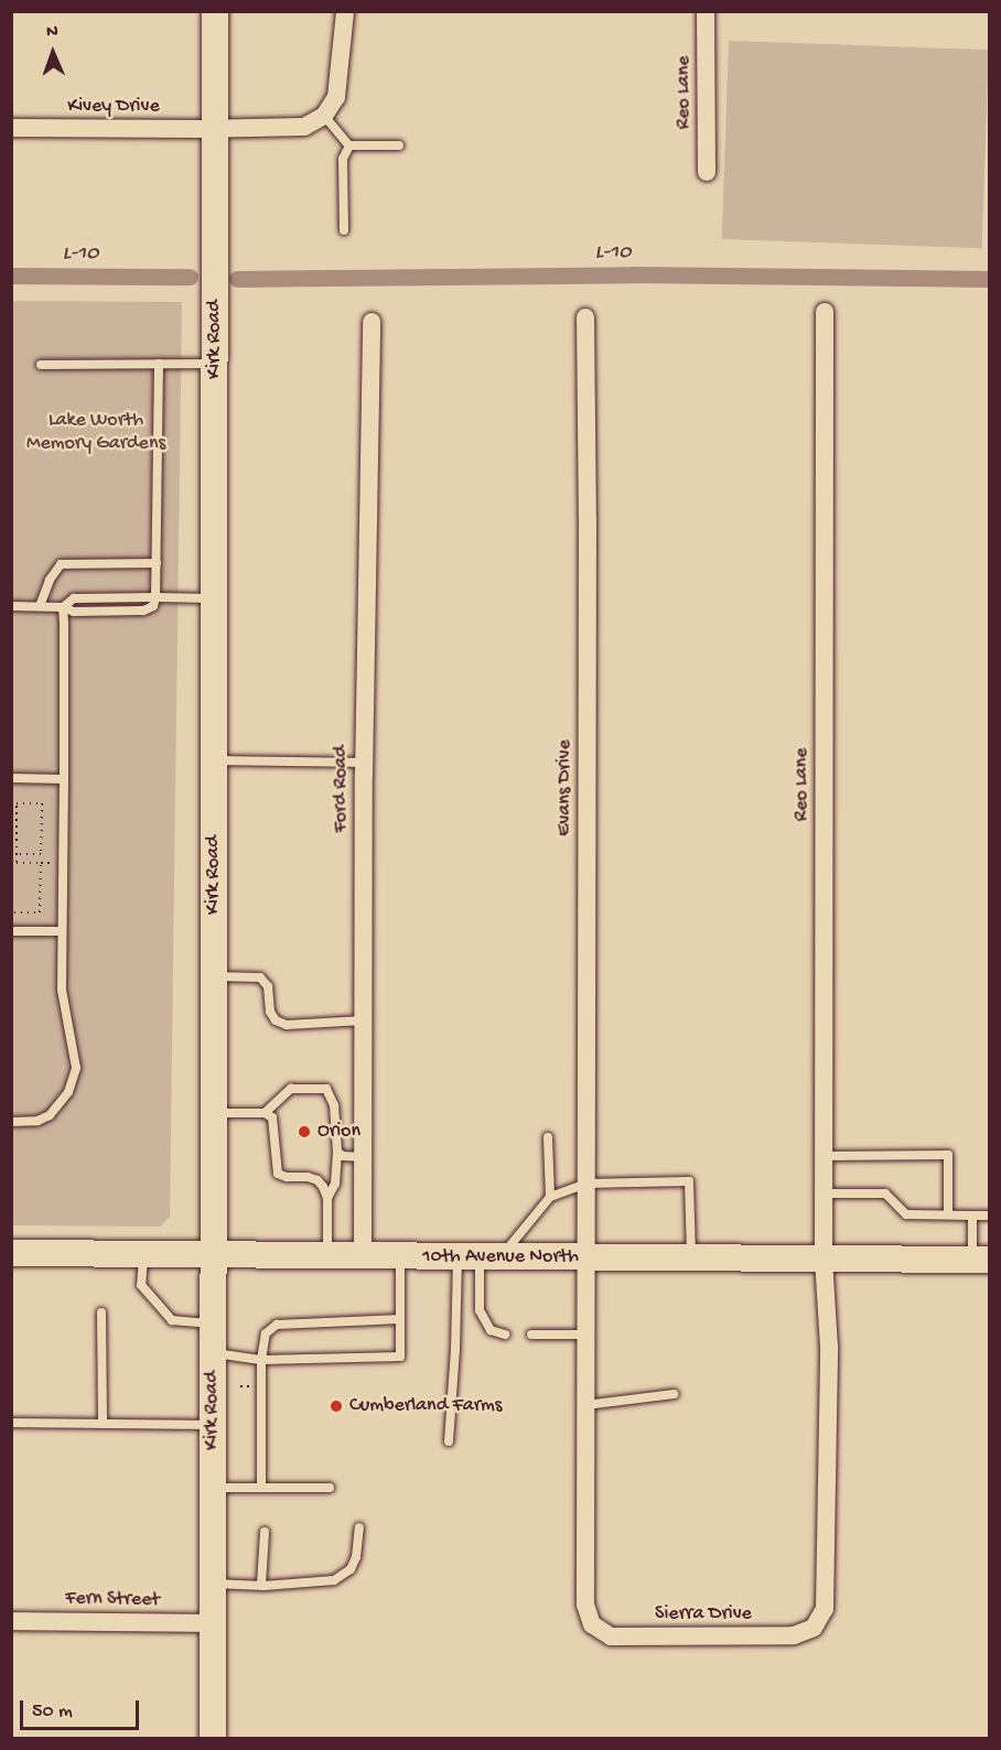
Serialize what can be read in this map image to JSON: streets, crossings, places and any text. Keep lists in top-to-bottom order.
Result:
{
  "streets": {
    "street": [
      "Reo Lane",
      "Kivey Drive",
      "Kirk Road",
      "Evans Drive",
      "Ford Road",
      "10th Avenue North",
      "Fern Street",
      "Sierra Drive"
    ]
  },
  "crossings": [
    ["Reo Lane", "10th Avenue North"],
    ["Reo Lane", "Sierra Drive"],
    ["Kivey Drive", "Kirk Road"],
    ["Kirk Road", "10th Avenue North"],
    ["Kirk Road", "Fern Street"],
    ["Evans Drive", "10th Avenue North"],
    ["Evans Drive", "Sierra Drive"],
    ["Ford Road", "10th Avenue North"],
    ["10th Avenue North", "Sierra Drive"]
  ],
  "water": ["L-10"],
  "parks": ["Lake Worth Memory Gardens"],
  "places": ["Orion", "Cumberland Farms"],
  "scale_bar": "50 m",
  "north": "top"
}
